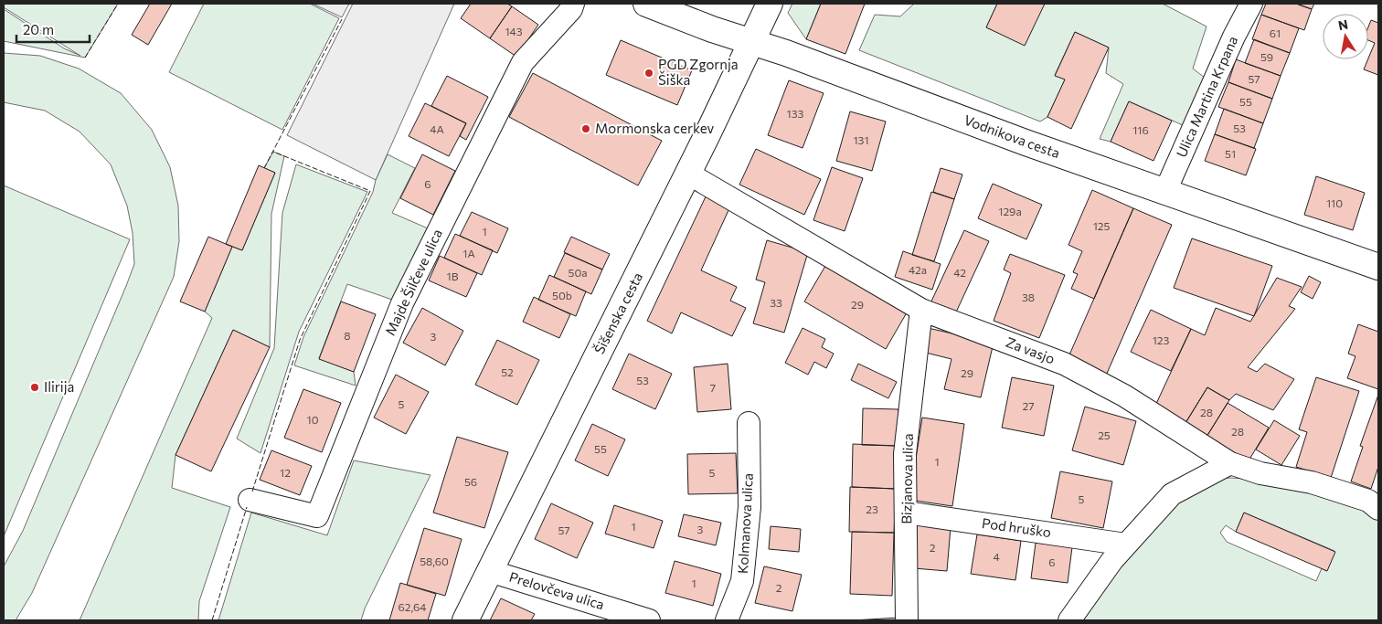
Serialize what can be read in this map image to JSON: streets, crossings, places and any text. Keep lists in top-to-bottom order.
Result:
{
  "streets": {
    "street": [
      "Ulica Martina Krpana",
      "Vodnikova cesta",
      "Majde Šilčeve ulica",
      "Šišenska cesta",
      "Za vasjo",
      "Bizjanova ulica",
      "Kolmanova ulica",
      "Pod hruško",
      "Prelovčeva ulica"
    ]
  },
  "crossings": [
    ["Ulica Martina Krpana", "Vodnikova cesta"],
    ["Vodnikova cesta", "Šišenska cesta"],
    ["Šišenska cesta", "Za vasjo"],
    ["Šišenska cesta", "Prelovčeva ulica"],
    ["Za vasjo", "Bizjanova ulica"],
    ["Bizjanova ulica", "Pod hruško"]
  ],
  "places": ["PGD Zgornja Šiška", "Mormonska cerkev", "Ilirija"],
  "house_numbers": [
    "143",
    "61",
    "59",
    "57",
    "55",
    "133",
    "53",
    "4A",
    "116",
    "131",
    "51",
    "6",
    "110",
    "129a",
    "125",
    "1",
    "1A",
    "42a",
    "50a",
    "42",
    "1B",
    "50b",
    "38",
    "33",
    "29",
    "8",
    "3",
    "123",
    "52",
    "29",
    "53",
    "7",
    "5",
    "27",
    "28",
    "10",
    "28",
    "25",
    "55",
    "1",
    "12",
    "5",
    "56",
    "5",
    "23",
    "1",
    "3",
    "57",
    "2",
    "4",
    "58,60",
    "6",
    "1",
    "2",
    "62,64"
  ],
  "scale_bar": "20 m",
  "north": "top"
}
